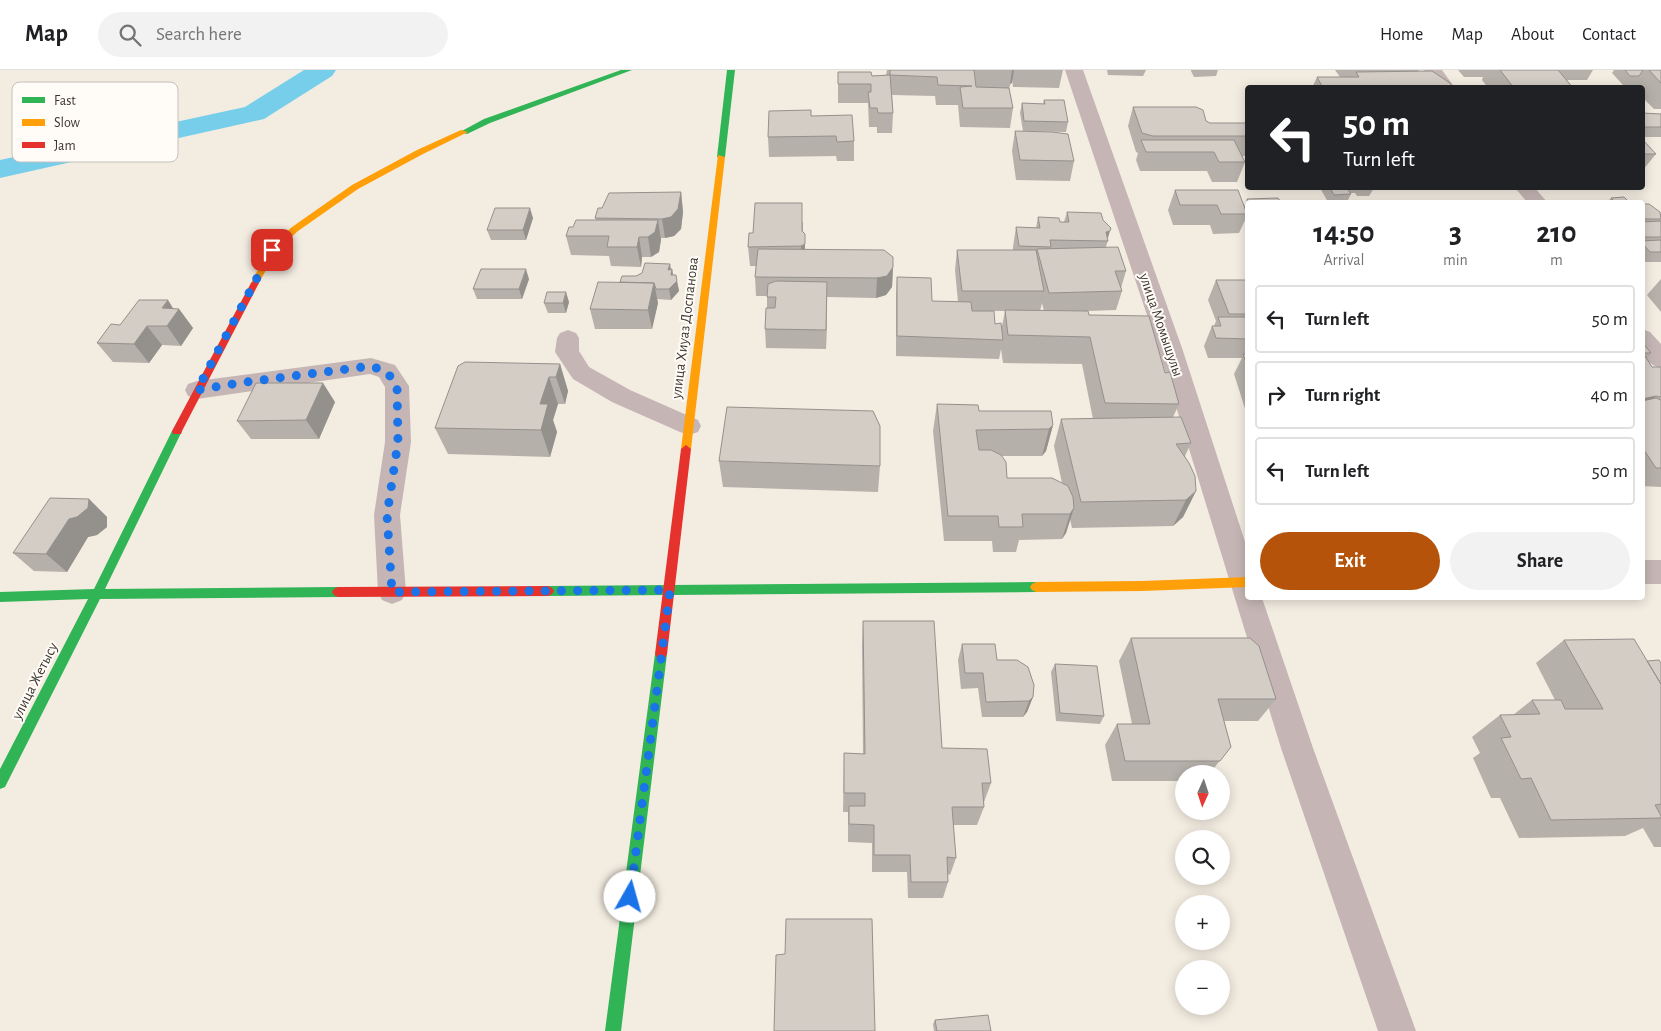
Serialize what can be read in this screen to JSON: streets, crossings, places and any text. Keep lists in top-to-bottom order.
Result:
{
  "streets": {
    "street": ["улица Момышулы", "улица Хиуаз Доспанова", "улица Жетысу"]
  },
  "legend": ["Fast", "Slow", "Jam"],
  "north": "bottom",
  "page": {
    "header": "Map",
    "search": "Search here",
    "nav": [
      "Home",
      "Map",
      "About",
      "Contact"
    ],
    "turn": ["50 m", "Turn left"],
    "eta": [
      "14:50",
      "Arrival",
      "3",
      "min",
      "210",
      "m"
    ],
    "list": [
      {
        "name": "Turn left",
        "value": "50 m"
      },
      {
        "name": "Turn right",
        "value": "40 m"
      },
      {
        "name": "Turn left",
        "value": "50 m"
      }
    ],
    "buttons": ["Exit", "Share"],
    "map_buttons": ["+", "−"]
  }
}
